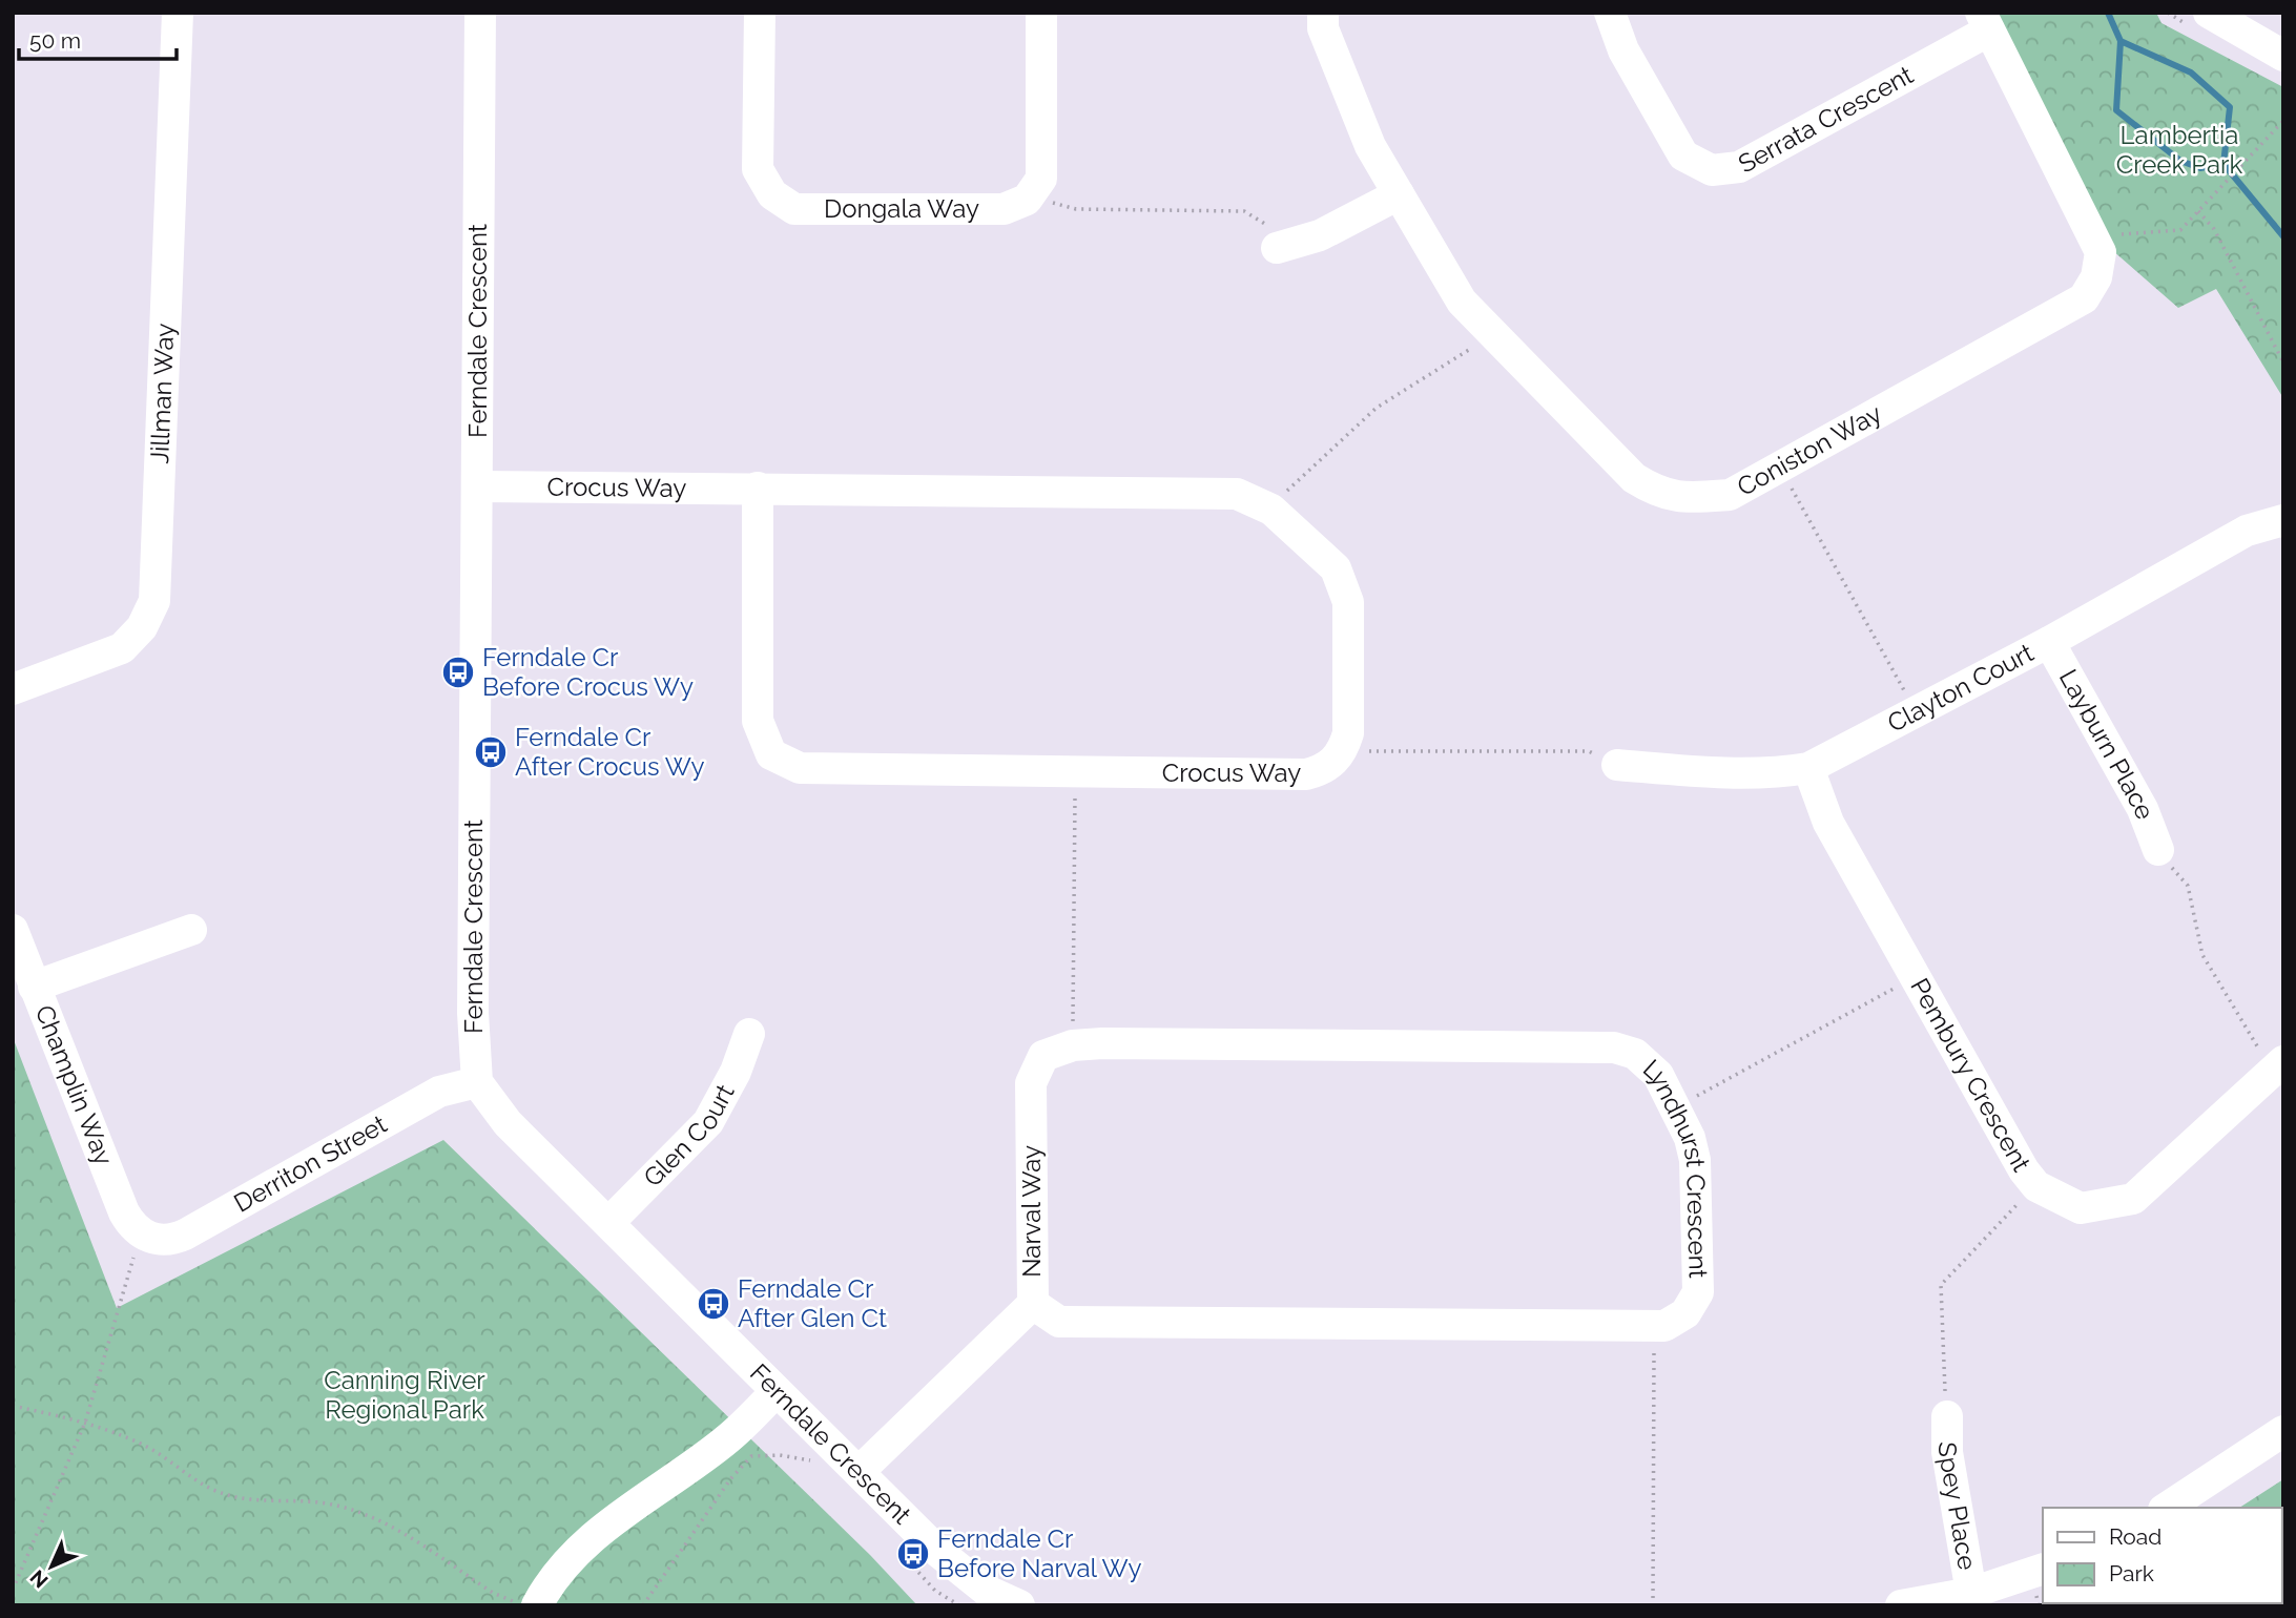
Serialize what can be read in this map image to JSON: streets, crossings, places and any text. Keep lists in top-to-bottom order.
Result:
{
  "streets": {
    "street": [
      "Serrata Crescent",
      "Dongala Way",
      "Ferndale Crescent",
      "Jillman Way",
      "Coniston Way",
      "Crocus Way",
      "Clayton Court",
      "Layburn Place",
      "Pembury Crescent",
      "Champlin Way",
      "Glen Court",
      "Derriton Street",
      "Lyndhurst Crescent",
      "Narval Way",
      "Spey Place"
    ]
  },
  "crossings": [
    ["Serrata Crescent", "Coniston Way"],
    ["Ferndale Crescent", "Crocus Way"],
    ["Ferndale Crescent", "Glen Court"],
    ["Ferndale Crescent", "Derriton Street"],
    ["Ferndale Crescent", "Narval Way"],
    ["Clayton Court", "Layburn Place"],
    ["Clayton Court", "Pembury Crescent"],
    ["Champlin Way", "Derriton Street"],
    ["Lyndhurst Crescent", "Narval Way"]
  ],
  "parks": ["Lambertia Creek Park", "Canning River Regional Park"],
  "places": {
    "bus stop": [
      "Ferndale Cr Before Crocus Wy",
      "Ferndale Cr After Crocus Wy",
      "Ferndale Cr After Glen Ct",
      "Ferndale Cr Before Narval Wy"
    ]
  },
  "legend": ["Road", "Park"],
  "scale_bar": "50 m",
  "north": "bottom left"
}
